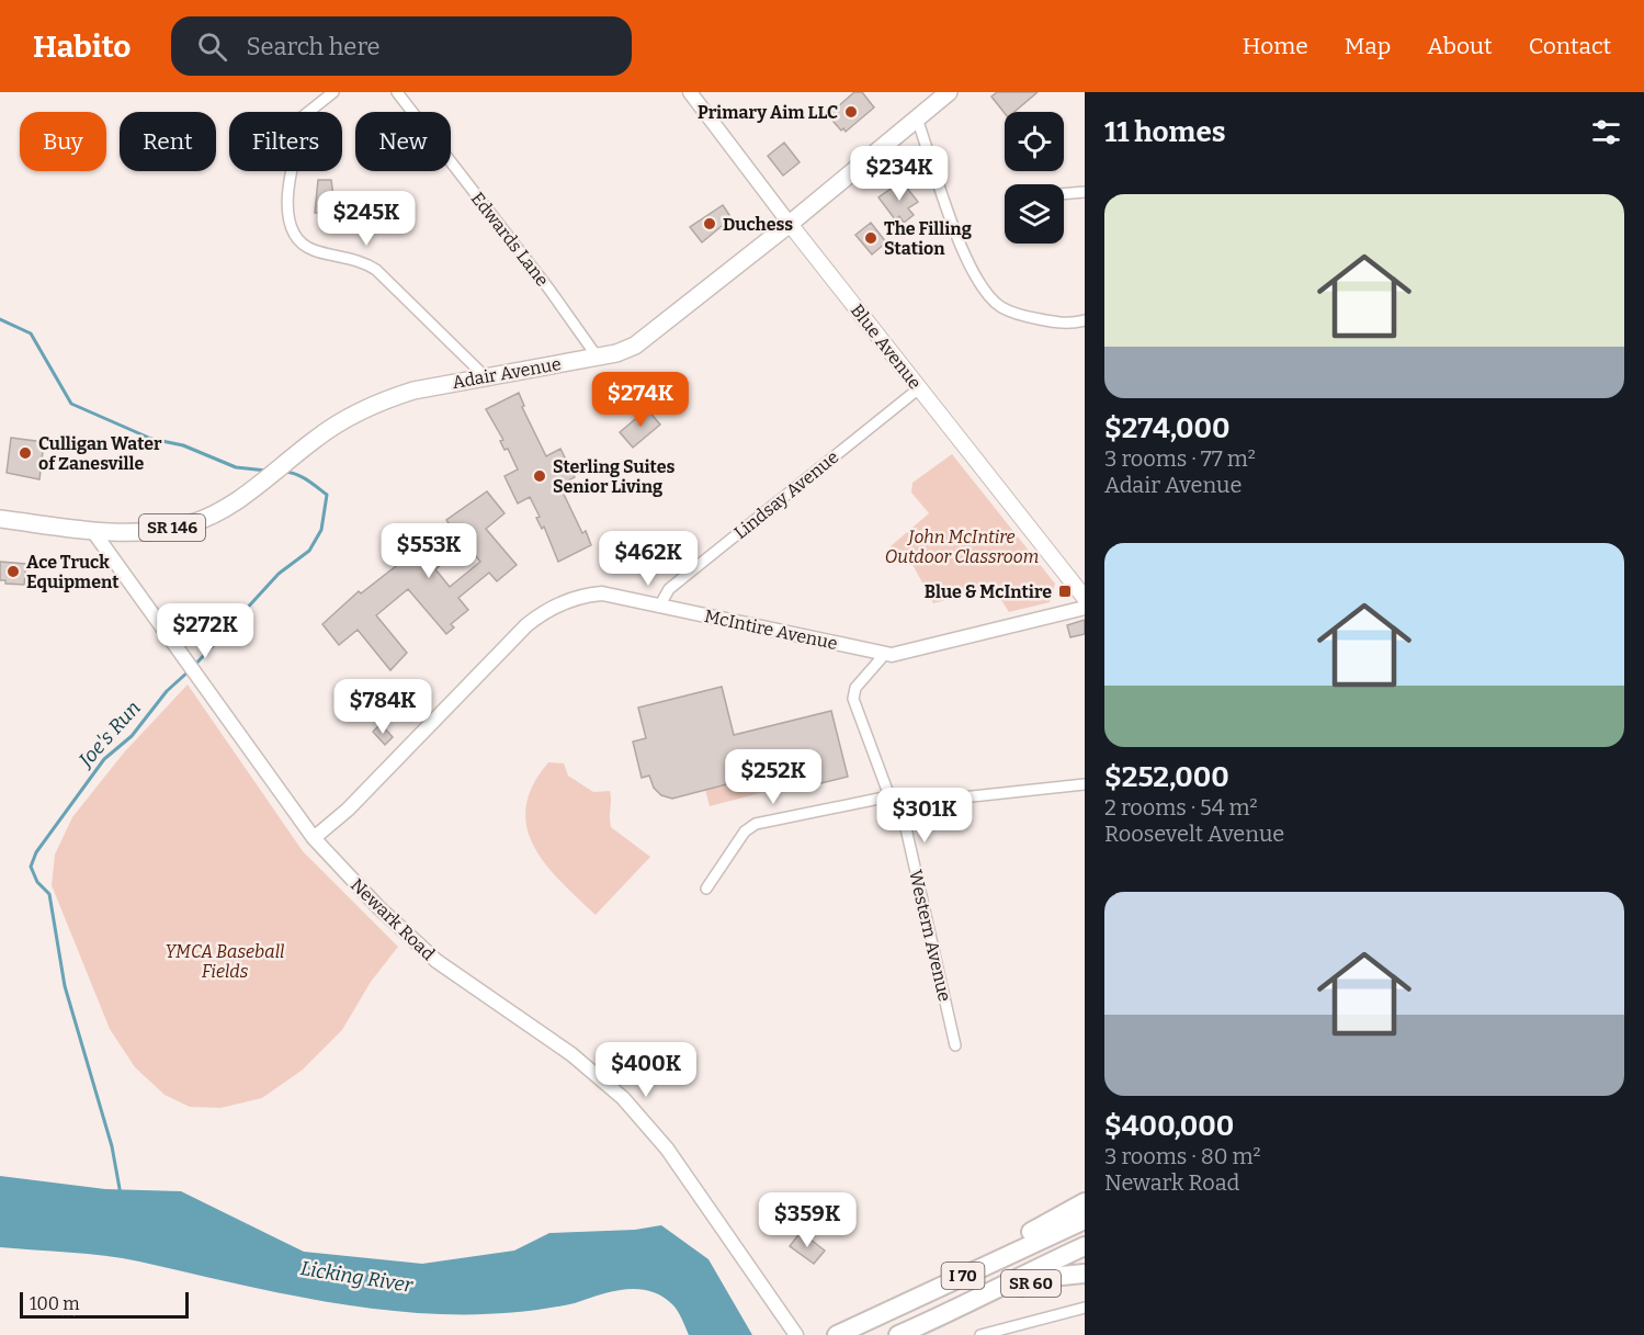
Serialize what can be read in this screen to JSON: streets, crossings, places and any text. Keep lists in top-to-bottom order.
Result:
{
  "streets": {
    "highway": ["I 70", "SR 60"],
    "main road": ["Blue Avenue", "Adair Avenue", "SR 146"],
    "street": [
      "Edwards Lane",
      "Lindsay Avenue",
      "McIntire Avenue",
      "Newark Road",
      "Western Avenue"
    ]
  },
  "crossings": [
    ["Edwards Lane", "Adair Avenue"],
    ["Blue Avenue", "Adair Avenue"],
    ["Blue Avenue", "Lindsay Avenue"],
    ["Adair Avenue", "SR 146"],
    ["Adair Avenue", "Newark Road"],
    ["Lindsay Avenue", "McIntire Avenue"],
    ["SR 146", "Newark Road"],
    ["McIntire Avenue", "Newark Road"],
    ["I 70", "SR 60"]
  ],
  "water": ["Joe's Run", "Licking River"],
  "parks": ["John McIntire Outdoor Classroom", "YMCA Baseball Fields"],
  "places": {
    "other": [
      "Primary Aim LLC",
      "Duchess",
      "The Filling Station",
      "Culligan Water of Zanesville",
      "Sterling Suites Senior Living",
      "Ace Truck Equipment"
    ],
    "transit": ["Blue & McIntire"]
  },
  "scale_bar": "100 m",
  "page": {
    "header": "Habito",
    "search": "Search here",
    "nav": [
      "Home",
      "Map",
      "About",
      "Contact"
    ],
    "heading": "11 homes",
    "chip": [
      "Buy",
      "Rent",
      "Filters",
      "New"
    ],
    "price": [
      "$234K",
      "$245K",
      "$274K",
      "$553K",
      "$462K",
      "$272K",
      "$784K",
      "$252K",
      "$301K",
      "$400K",
      "$359K"
    ],
    "list": [
      {
        "name": "$274,000",
        "note": "3 rooms · 77 m² · Adair Avenue"
      },
      {
        "name": "$252,000",
        "note": "2 rooms · 54 m² · Roosevelt Avenue"
      },
      {
        "name": "$400,000",
        "note": "3 rooms · 80 m² · Newark Road"
      }
    ],
    "scale": "100 m"
  }
}
